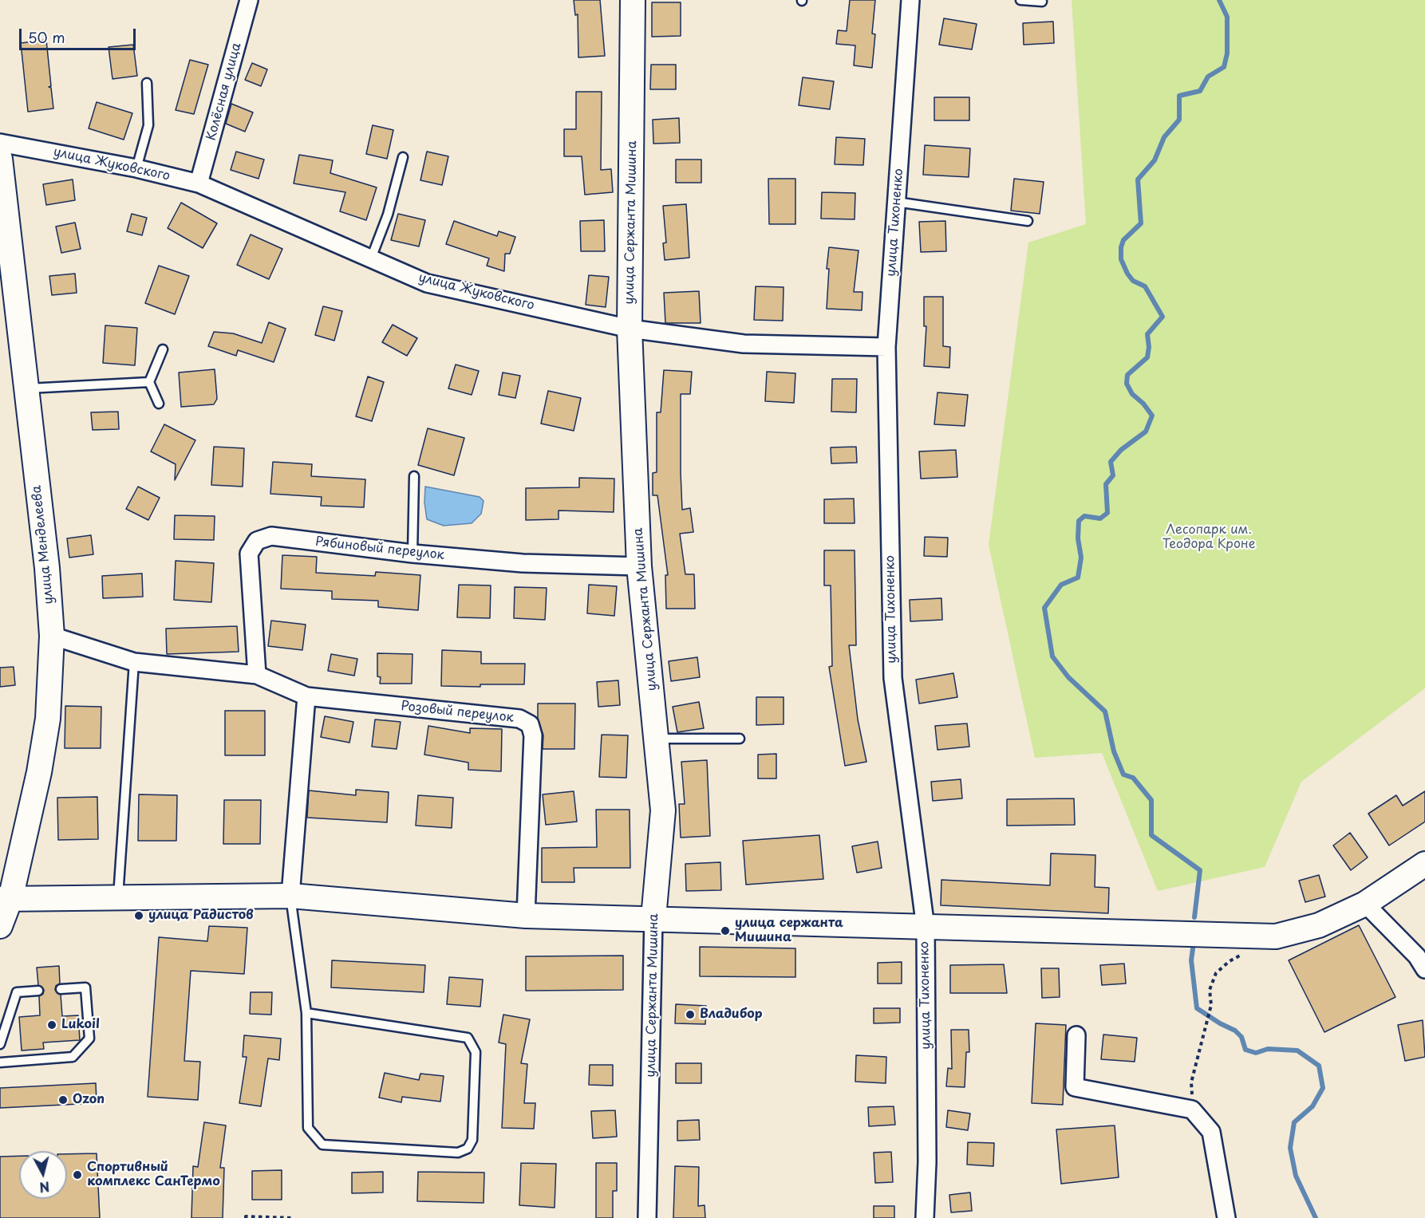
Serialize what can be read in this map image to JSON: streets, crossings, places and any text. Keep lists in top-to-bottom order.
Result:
{
  "streets": {
    "street": [
      "Колёсная улица",
      "улица Жуковского",
      "улица Сержанта Мишина",
      "улица Тихоненко",
      "улица Менделеева",
      "Рябиновый переулок",
      "Розовый переулок"
    ]
  },
  "crossings": [
    ["Колёсная улица", "улица Жуковского"],
    ["улица Жуковского", "улица Сержанта Мишина"],
    ["улица Жуковского", "улица Тихоненко"],
    ["улица Сержанта Мишина", "Рябиновый переулок"],
    ["улица Менделеева", "Розовый переулок"],
    ["Рябиновый переулок", "Розовый переулок"]
  ],
  "parks": ["Лесопарк им. Теодора Кроне"],
  "places": [
    "улица Радистов",
    "улица cержанта Мишина",
    "Владибор",
    "Lukoil",
    "Ozon",
    "Спортивный комплекс СанТермо"
  ],
  "scale_bar": "50 m",
  "north": "bottom"
}
